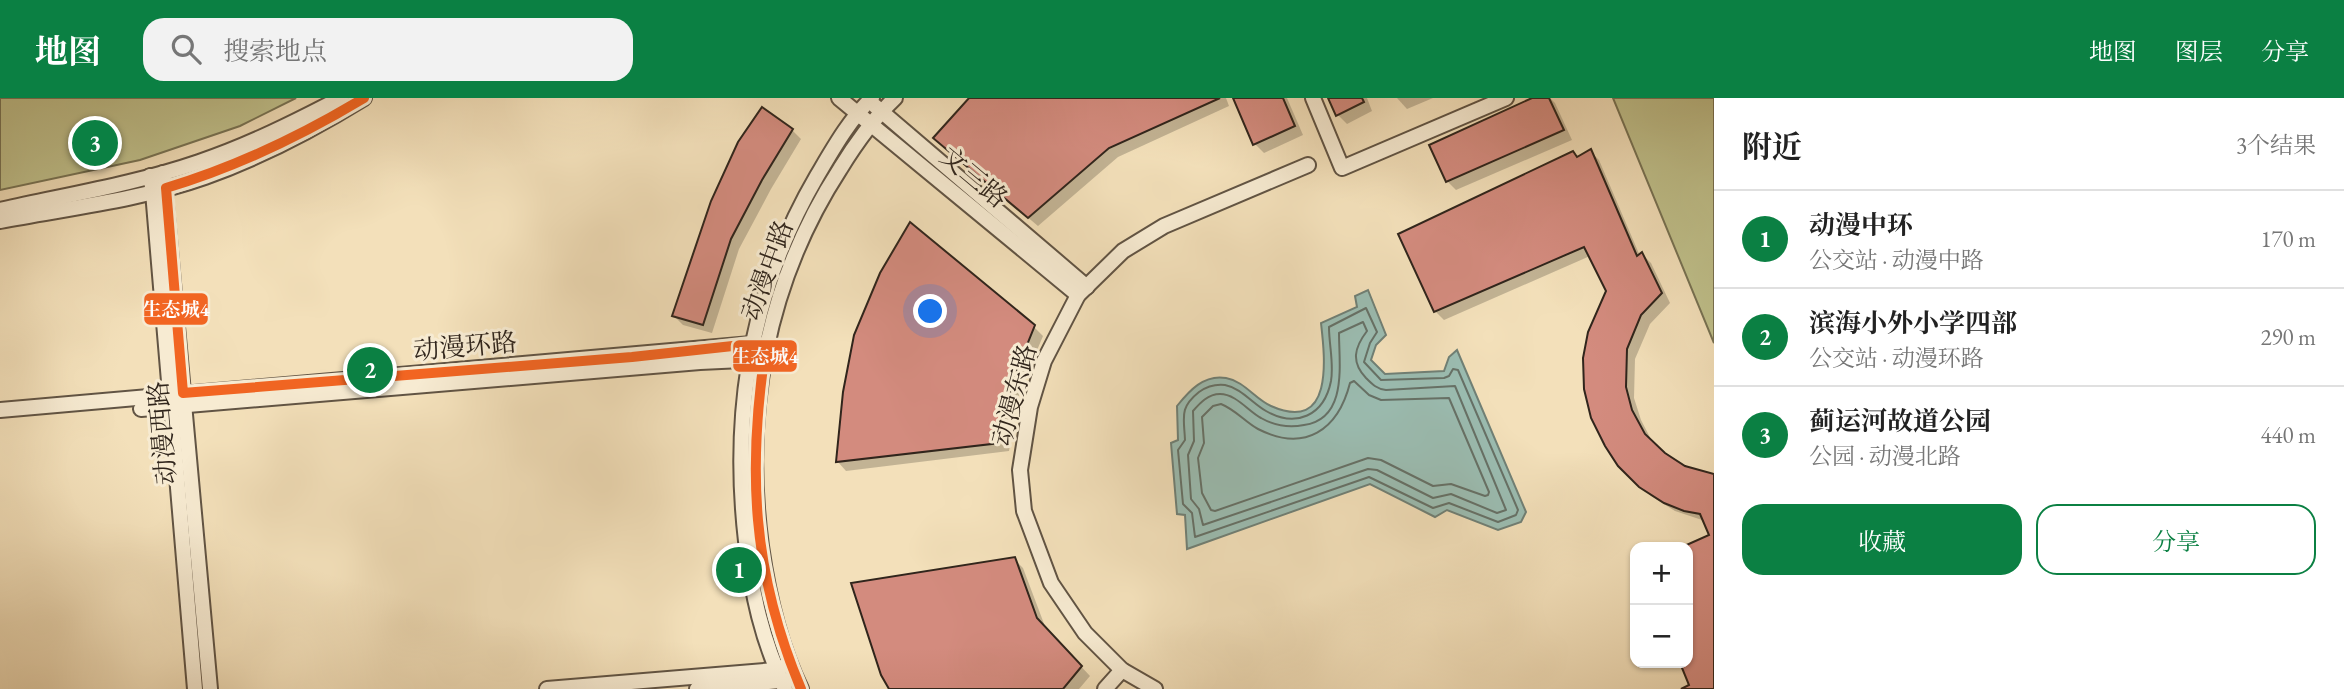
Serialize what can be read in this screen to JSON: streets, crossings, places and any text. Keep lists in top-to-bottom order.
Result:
{
  "streets": {
    "street": [
      "文三路",
      "动漫中路",
      "动漫环路",
      "动漫东路",
      "动漫西路"
    ]
  },
  "crossings": [
    ["文三路", "动漫中路"],
    ["文三路", "动漫东路"],
    ["动漫中路", "动漫环路"],
    ["动漫环路", "动漫西路"]
  ],
  "lines": ["transit line 生态城4"],
  "page": {
    "header": "地图",
    "search": "搜索地点",
    "nav": ["地图", "图层", "分享"],
    "heading": ["附近", "3个结果"],
    "pins": ["3", "2", "1"],
    "list": [
      {
        "mark": "1",
        "name": "动漫中环",
        "note": "公交站 · 动漫中路",
        "value": "170 m"
      },
      {
        "mark": "2",
        "name": "滨海小外小学四部",
        "note": "公交站 · 动漫环路",
        "value": "290 m"
      },
      {
        "mark": "3",
        "name": "蓟运河故道公园",
        "note": "公园 · 动漫北路",
        "value": "440 m"
      }
    ],
    "buttons": ["收藏", "分享"],
    "map_buttons": ["+", "−"]
  }
}
